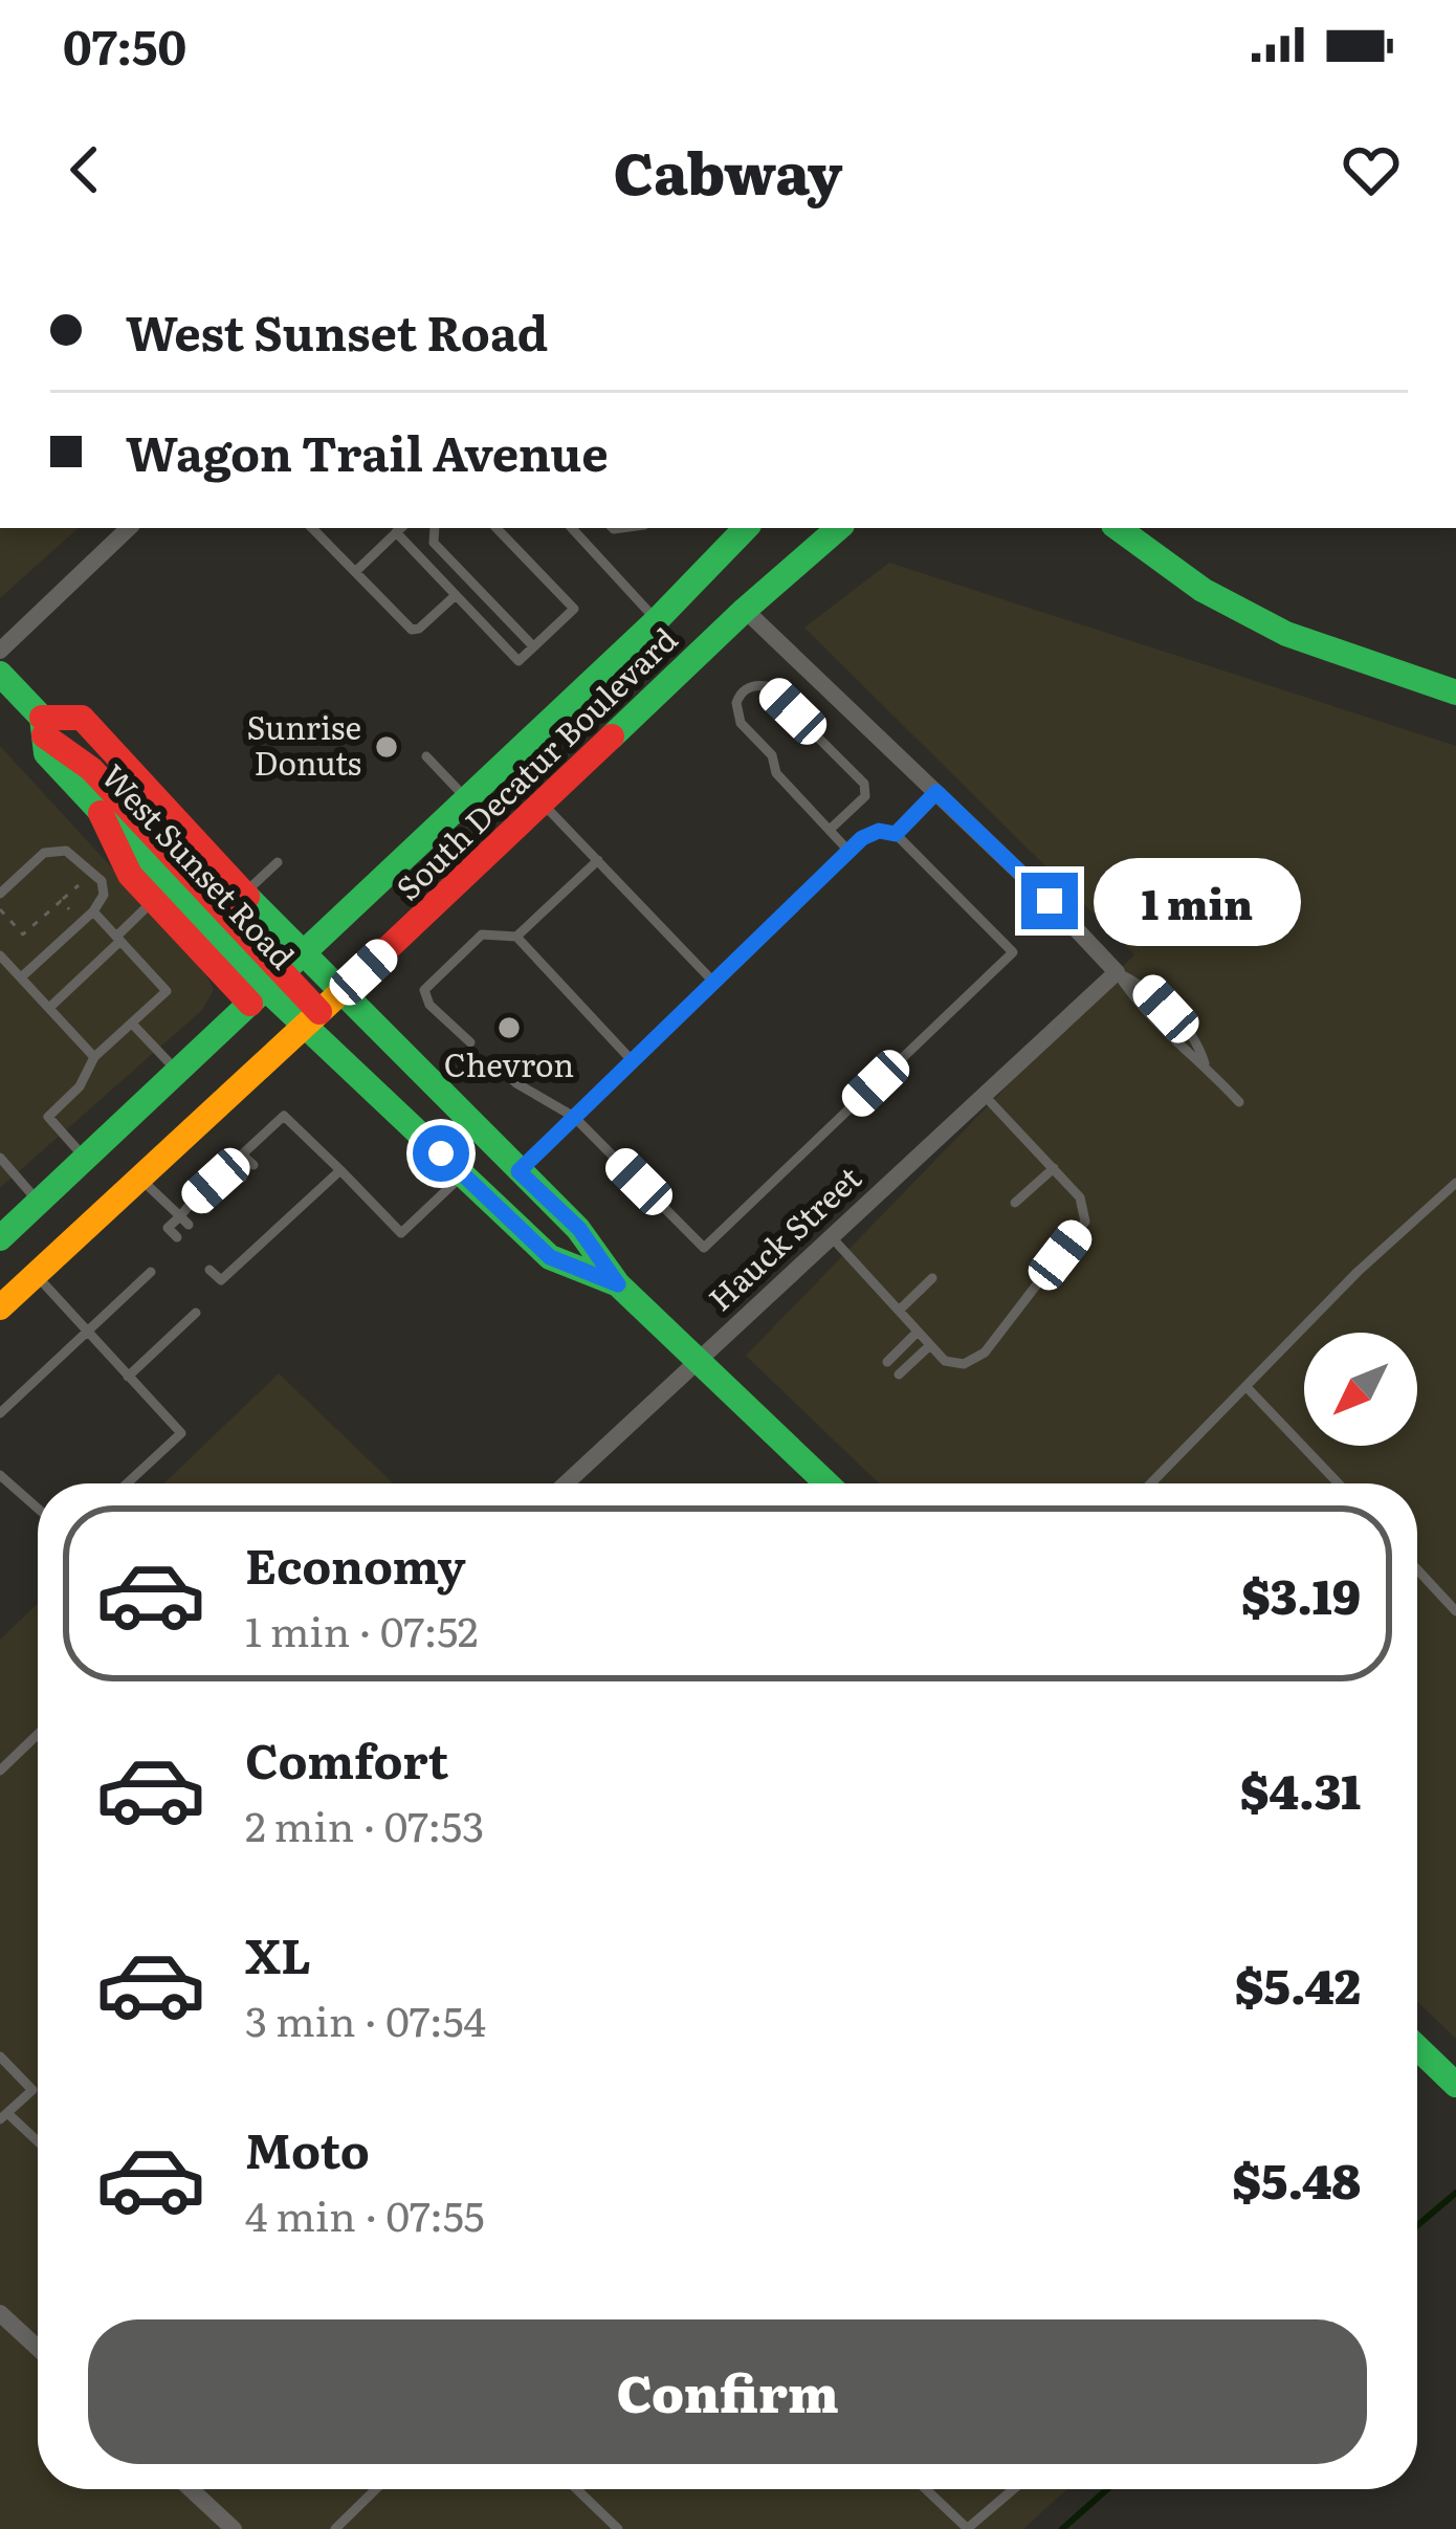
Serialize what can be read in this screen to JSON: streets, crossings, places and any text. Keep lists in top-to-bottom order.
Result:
{
  "streets": {
    "main road": ["South Decatur Boulevard", "West Sunset Road"],
    "street": ["Hauck Street"]
  },
  "crossings": [
    ["South Decatur Boulevard", "West Sunset Road"],
    ["West Sunset Road", "Hauck Street"]
  ],
  "places": ["Sunrise Donuts", "Chevron"],
  "north": "bottom left",
  "page": {
    "status": "07:50",
    "header": "Cabway",
    "banner": ["West Sunset Road", "Wagon Trail Avenue"],
    "bubble": "1 min",
    "list": [
      {
        "name": "Economy",
        "note": "1 min · 07:52",
        "value": "$3.19"
      },
      {
        "name": "Comfort",
        "note": "2 min · 07:53",
        "value": "$4.31"
      },
      {
        "name": "XL",
        "note": "3 min · 07:54",
        "value": "$5.42"
      },
      {
        "name": "Moto",
        "note": "4 min · 07:55",
        "value": "$5.48"
      }
    ],
    "buttons": "Confirm"
  }
}
